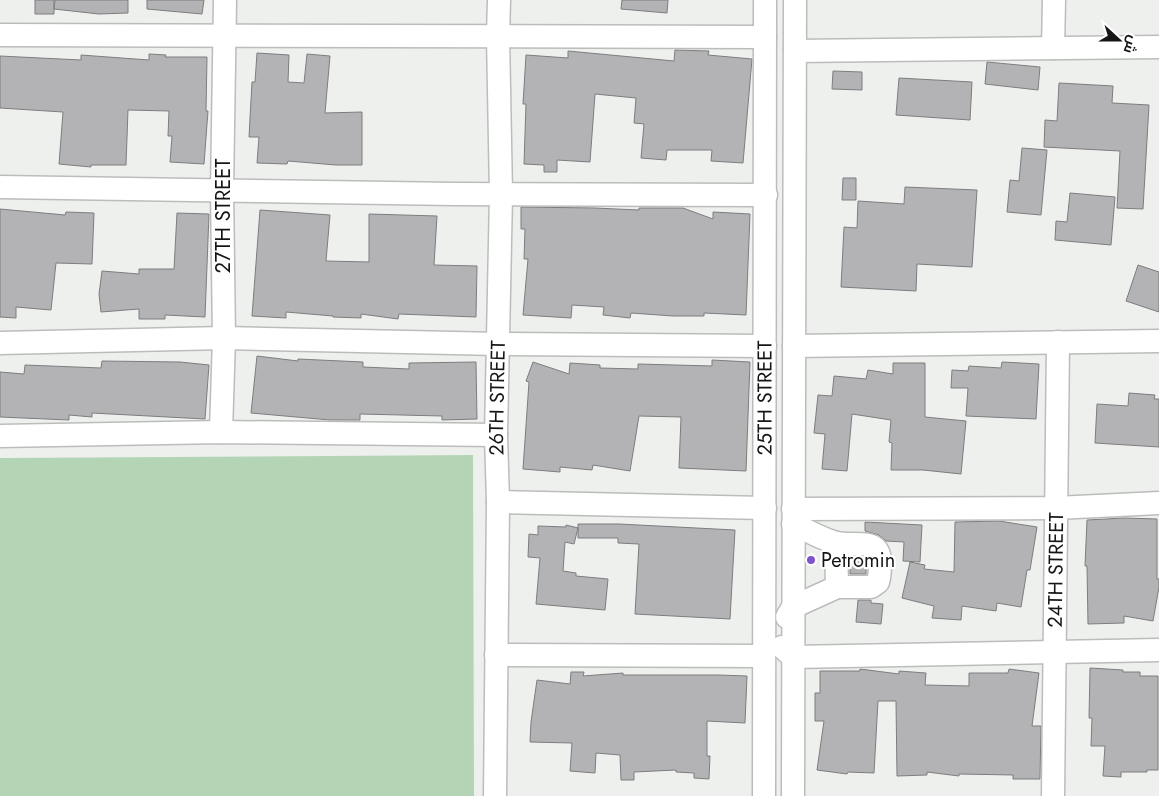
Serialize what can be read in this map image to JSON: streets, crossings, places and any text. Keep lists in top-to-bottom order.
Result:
{
  "streets": {
    "street": [
      "27TH STREET",
      "26TH STREET",
      "25TH STREET",
      "24TH STREET"
    ]
  },
  "places": ["Petromin"],
  "north": "right"
}
